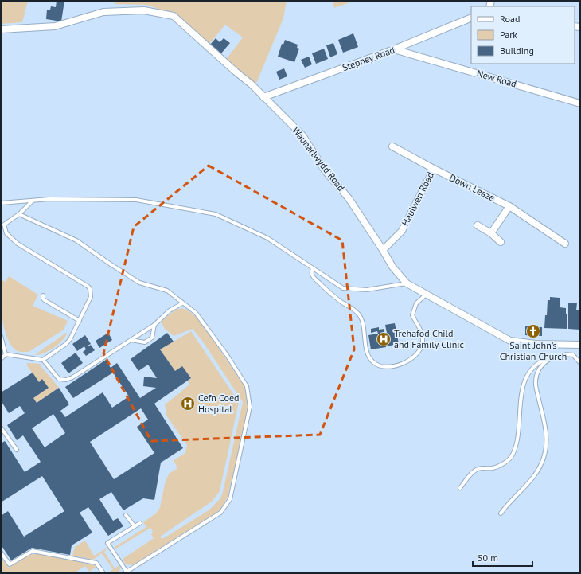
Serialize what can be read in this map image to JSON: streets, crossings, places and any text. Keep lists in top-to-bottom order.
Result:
{
  "streets": {
    "street": [
      "Stepney Road",
      "New Road",
      "Waunarlwydd Road",
      "Down Leaze",
      "Haulwen Road"
    ]
  },
  "crossings": [
    ["Stepney Road", "New Road"],
    ["Stepney Road", "Waunarlwydd Road"],
    ["Waunarlwydd Road", "Haulwen Road"],
    ["Down Leaze", "Haulwen Road"]
  ],
  "places": {
    "church": ["Saint John's Christian Church"],
    "hospital": ["Trehafod Child and Family Clinic", "Cefn Coed Hospital"]
  },
  "legend": ["Road", "Park", "Building"],
  "scale_bar": "50 m"
}
